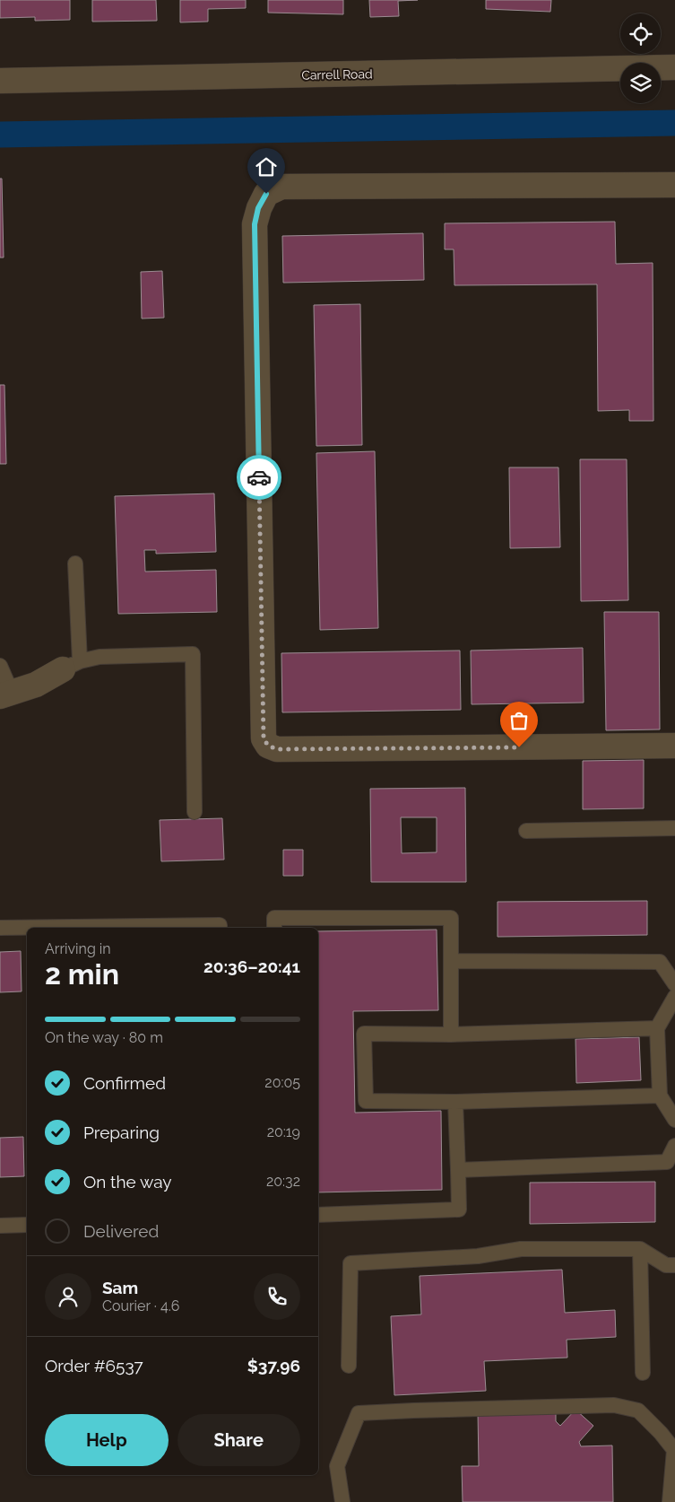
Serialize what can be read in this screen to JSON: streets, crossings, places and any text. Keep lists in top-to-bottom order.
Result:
{
  "streets": {
    "street": ["Carrell Road"]
  },
  "page": {
    "heading": ["2 min", "Arriving in", "20:36–20:41"],
    "panel": [
      "Sam",
      "Courier · 4.6",
      "Order #6537",
      "$37.96"
    ],
    "bar": "On the way · 80 m",
    "list": [
      ["Confirmed", "20:05"],
      ["Preparing", "20:19"],
      ["On the way", "20:32"],
      "Delivered"
    ],
    "buttons": ["Help", "Share"]
  }
}
